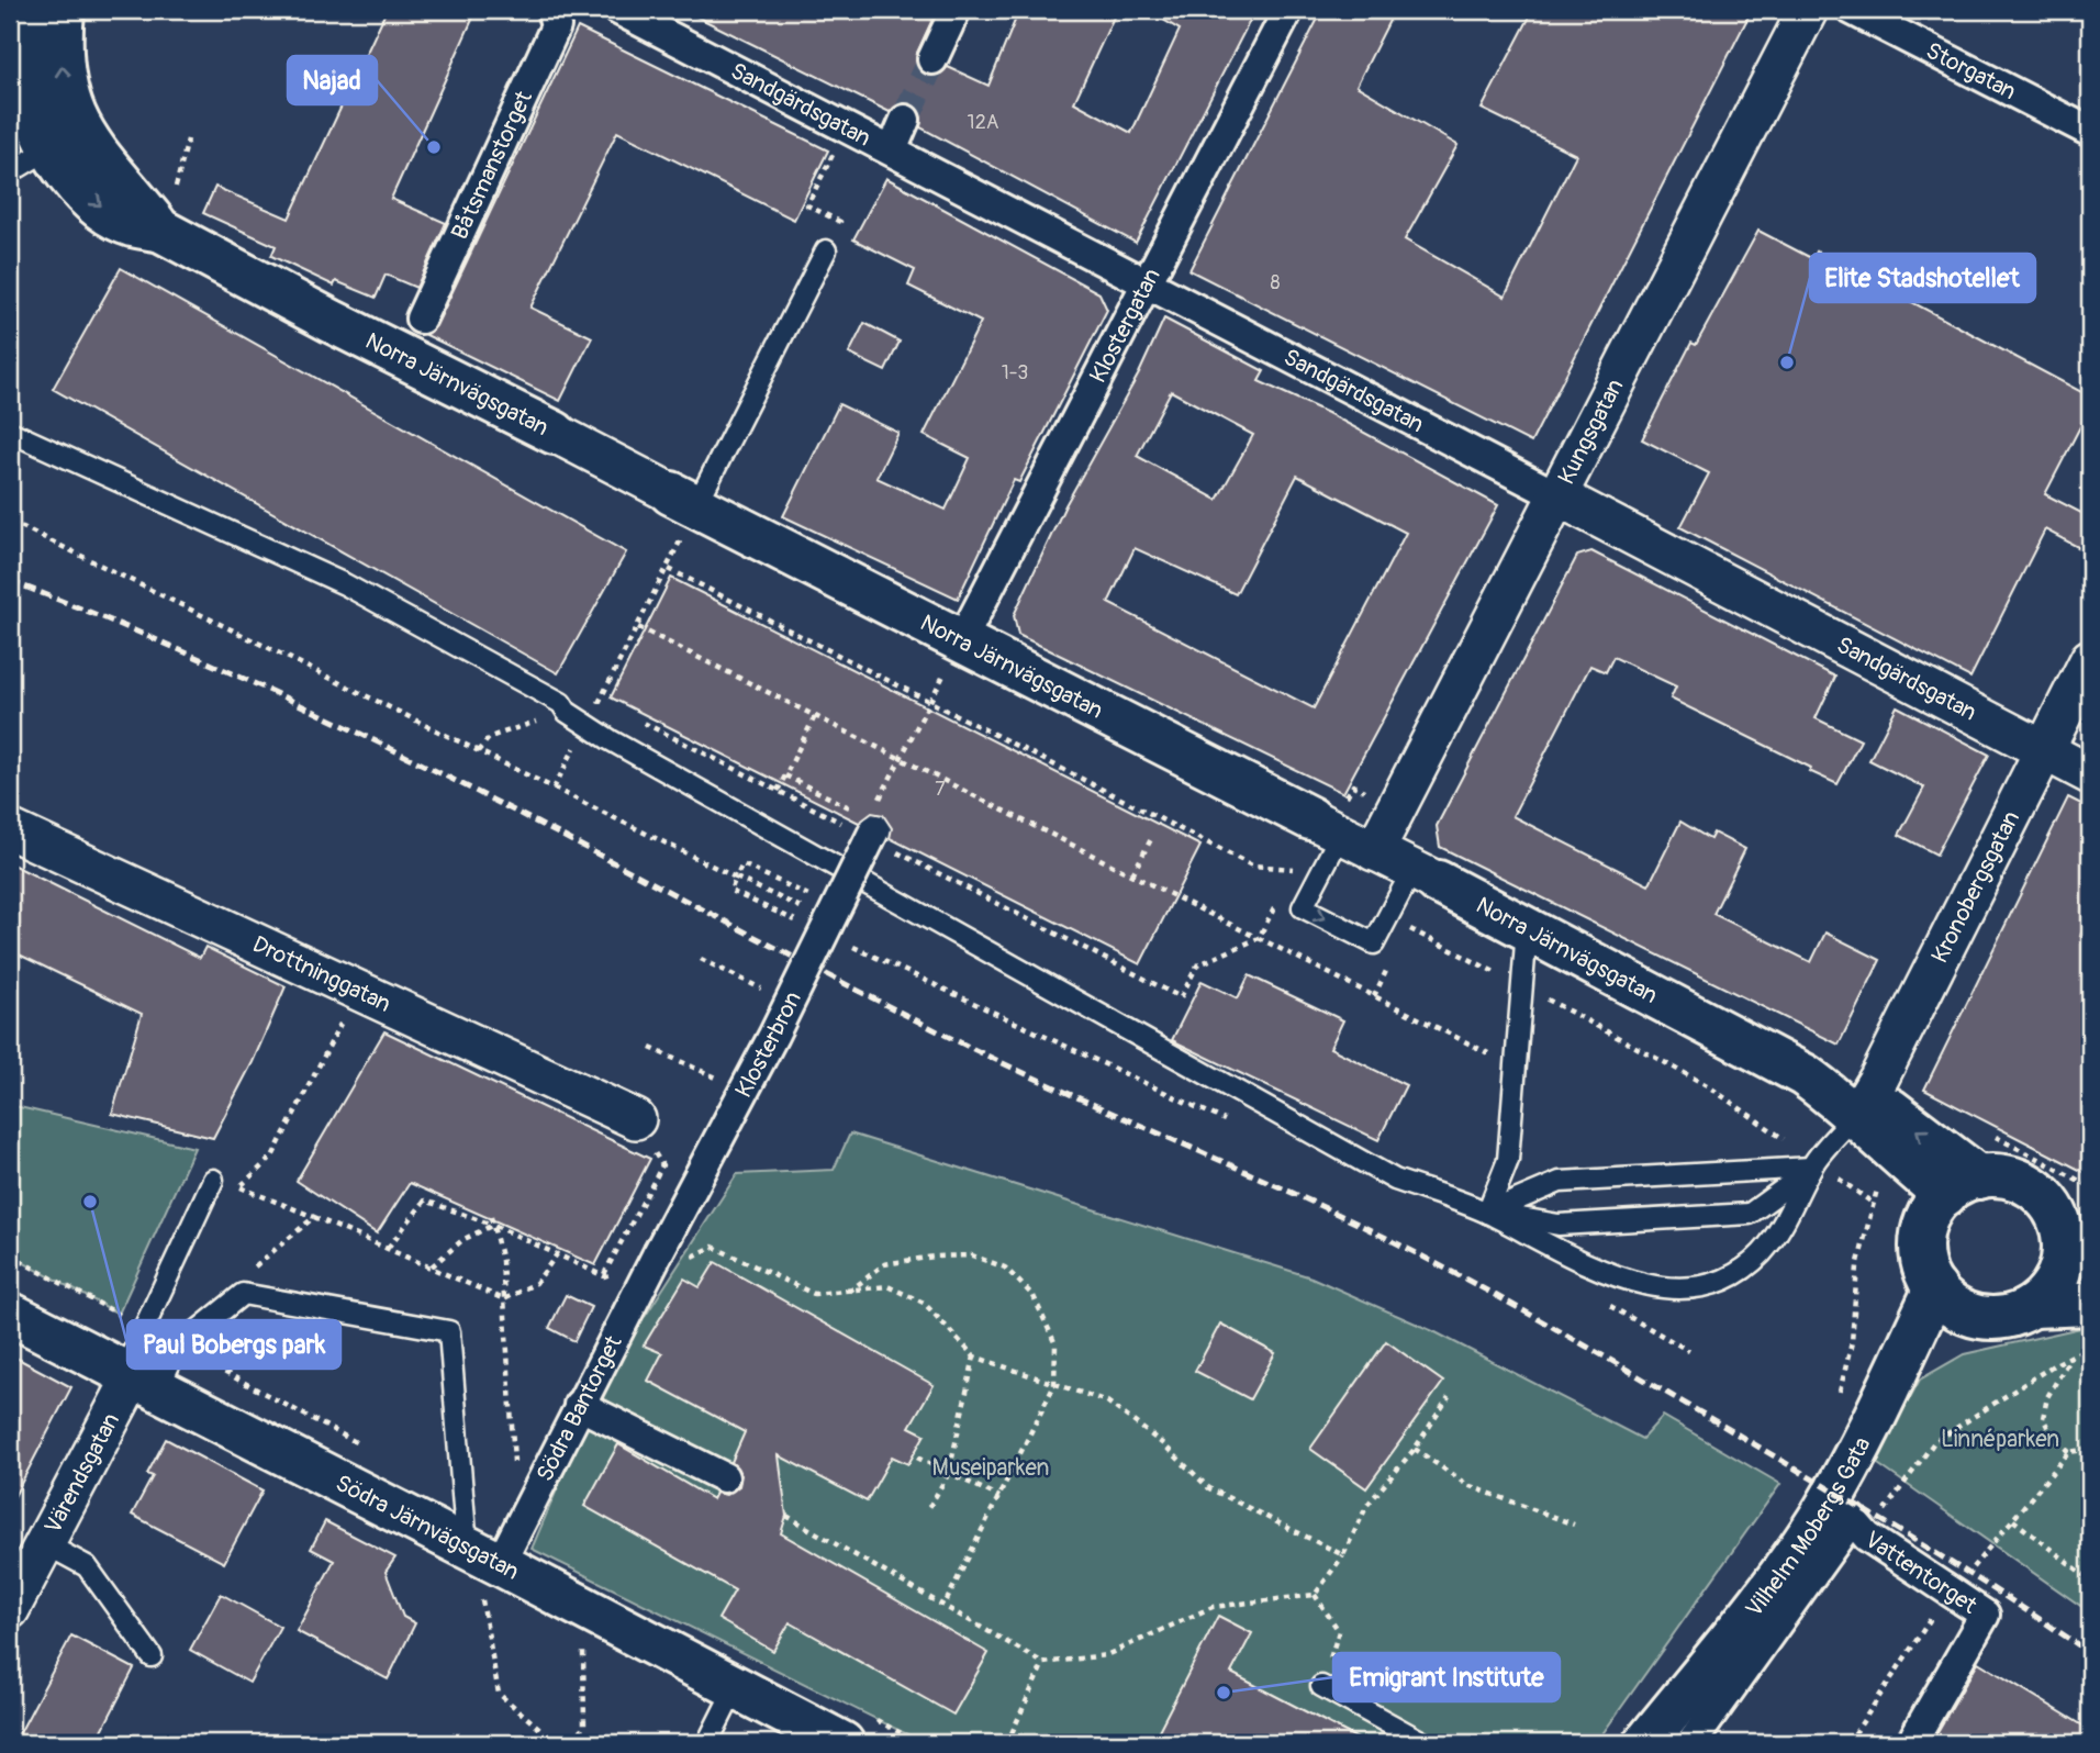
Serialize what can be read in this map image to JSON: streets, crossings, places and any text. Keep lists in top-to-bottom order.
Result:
{
  "streets": {
    "street": [
      "Storgatan",
      "Sandgärdsgatan",
      "Båtsmanstorget",
      "Klostergatan",
      "Norra Järnvägsgatan",
      "Kungsgatan",
      "Kronobergsgatan",
      "Drottninggatan",
      "Klosterbron",
      "Södra Bantorget",
      "Värendsgatan",
      "Vilhelm Mobergs Gata",
      "Södra Järnvägsgatan",
      "Vattentorget"
    ]
  },
  "crossings": [
    ["Sandgärdsgatan", "Klostergatan"],
    ["Sandgärdsgatan", "Kungsgatan"],
    ["Sandgärdsgatan", "Kronobergsgatan"],
    ["Klostergatan", "Norra Järnvägsgatan"],
    ["Norra Järnvägsgatan", "Kungsgatan"],
    ["Norra Järnvägsgatan", "Kronobergsgatan"],
    ["Norra Järnvägsgatan", "Vilhelm Mobergs Gata"],
    ["Klosterbron", "Södra Bantorget"],
    ["Södra Bantorget", "Södra Järnvägsgatan"],
    ["Värendsgatan", "Södra Järnvägsgatan"]
  ],
  "parks": ["Linnéparken", "Museiparken"],
  "places": [
    "Najad",
    "Elite Stadshotellet",
    "Paul Bobergs park",
    "Emigrant Institute"
  ],
  "house_numbers": [
    "12A",
    "8",
    "1-3",
    "7"
  ]
}
